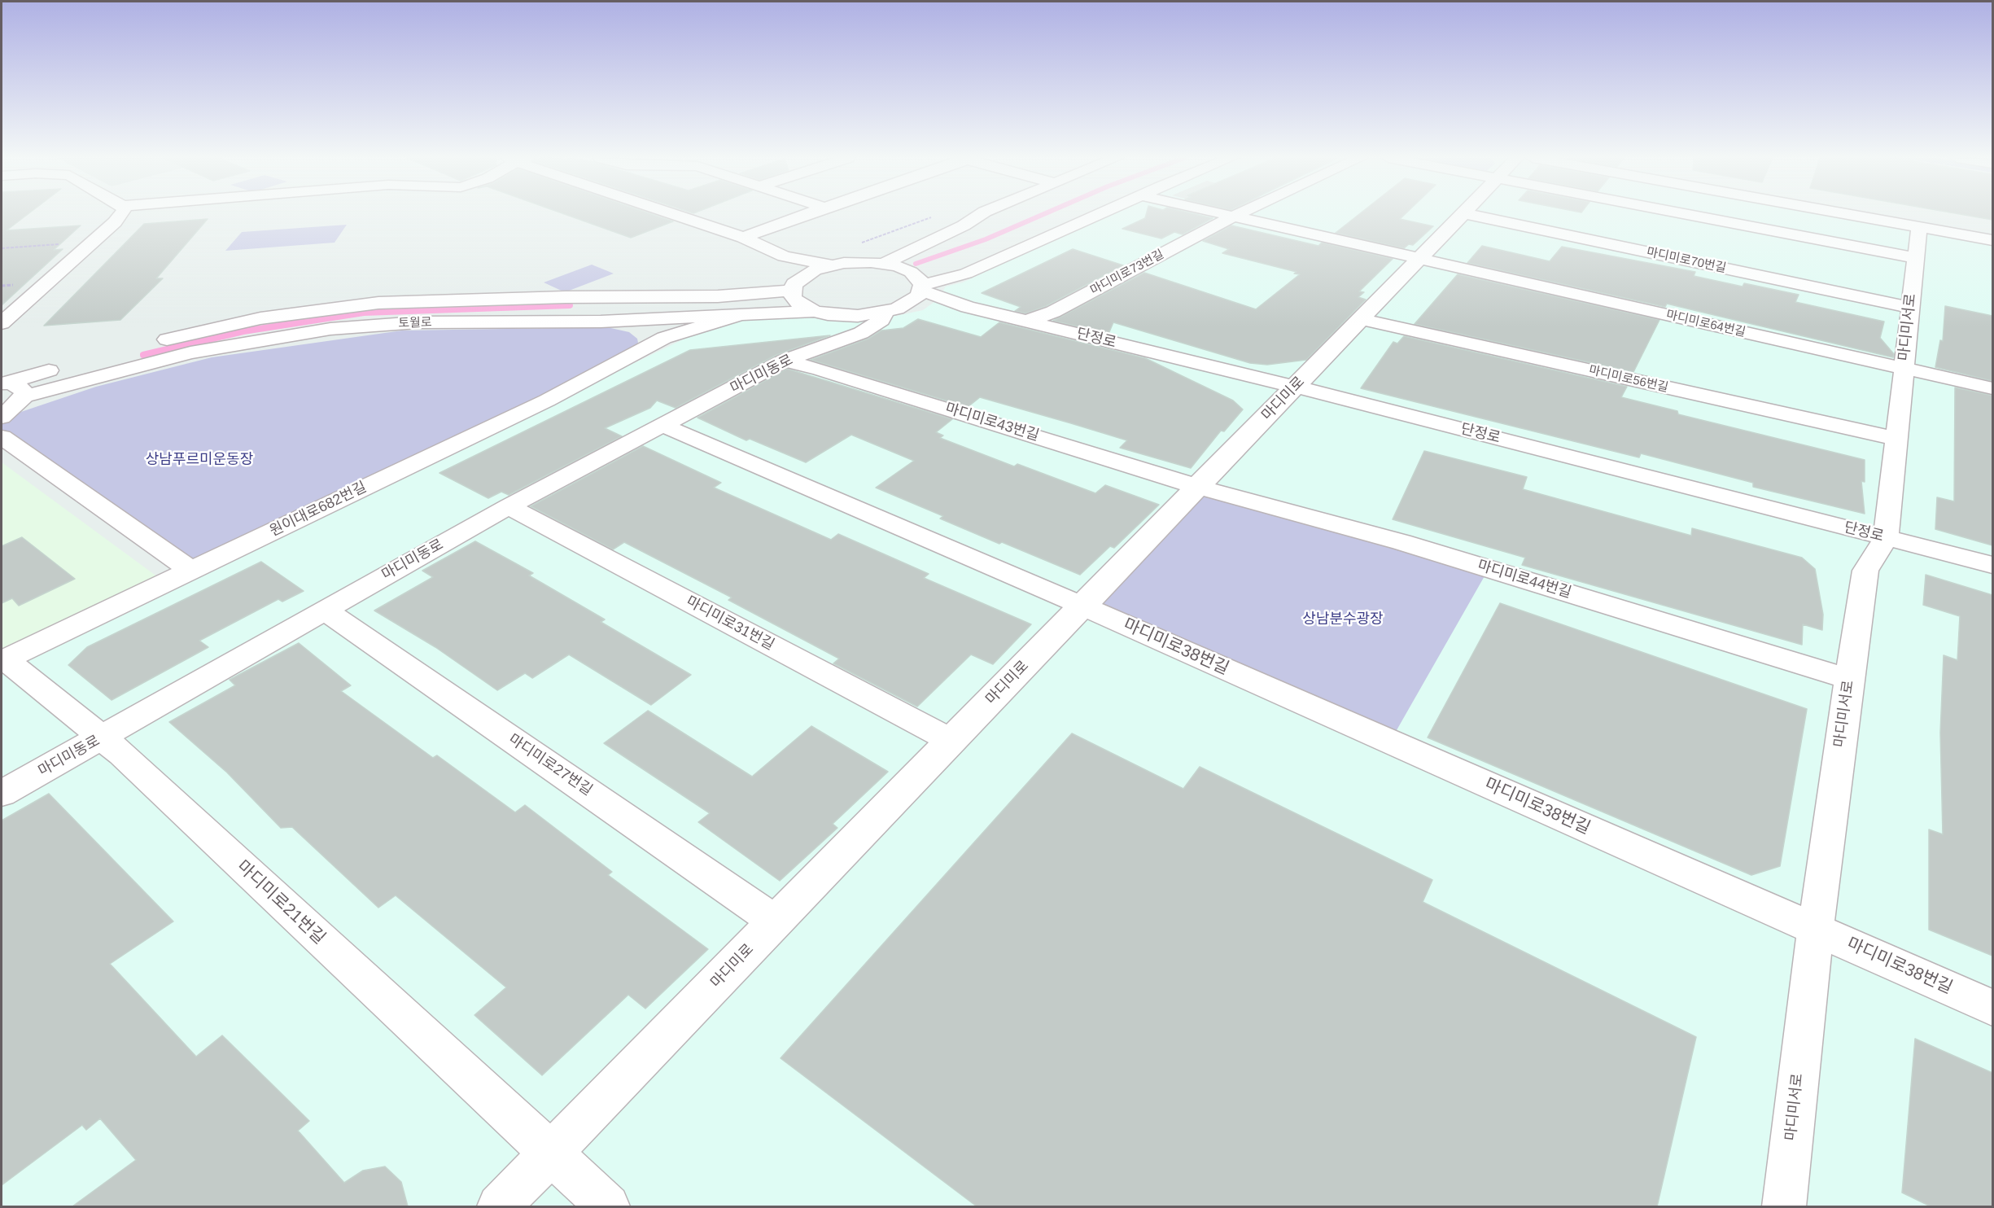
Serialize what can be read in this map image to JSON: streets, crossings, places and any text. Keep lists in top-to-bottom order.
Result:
{
  "streets": {
    "street": [
      "마디미로70번길",
      "마디미로73번길",
      "토월로",
      "마디미로64번길",
      "마디미서로",
      "단정로",
      "마디미동로",
      "마디미로56번길",
      "마디미로",
      "마디미로43번길",
      "원이대로682번길",
      "마디미로44번길",
      "마디미로31번길",
      "마디미로38번길",
      "마디미로27번길",
      "마디미로21번길"
    ]
  },
  "crossings": [
    ["마디미로70번길", "마디미서로"],
    ["마디미로73번길", "마디미로64번길"],
    ["마디미로73번길", "단정로"],
    ["마디미로64번길", "마디미서로"],
    ["마디미로64번길", "마디미로"],
    ["마디미서로", "단정로"],
    ["마디미서로", "마디미로56번길"],
    ["마디미서로", "마디미로44번길"],
    ["마디미서로", "마디미로38번길"],
    ["단정로", "마디미로"],
    ["마디미동로", "마디미로43번길"],
    ["마디미동로", "마디미로31번길"],
    ["마디미동로", "마디미로27번길"],
    ["마디미동로", "마디미로21번길"],
    ["마디미로56번길", "마디미로"],
    ["마디미로", "마디미로43번길"],
    ["마디미로", "마디미로44번길"],
    ["마디미로", "마디미로31번길"],
    ["마디미로", "마디미로38번길"],
    ["마디미로", "마디미로27번길"],
    ["마디미로", "마디미로21번길"],
    ["마디미로43번길", "마디미로44번길"],
    ["원이대로682번길", "마디미로21번길"]
  ],
  "parks": ["상남푸르미운동장", "상남분수광장"]
}
